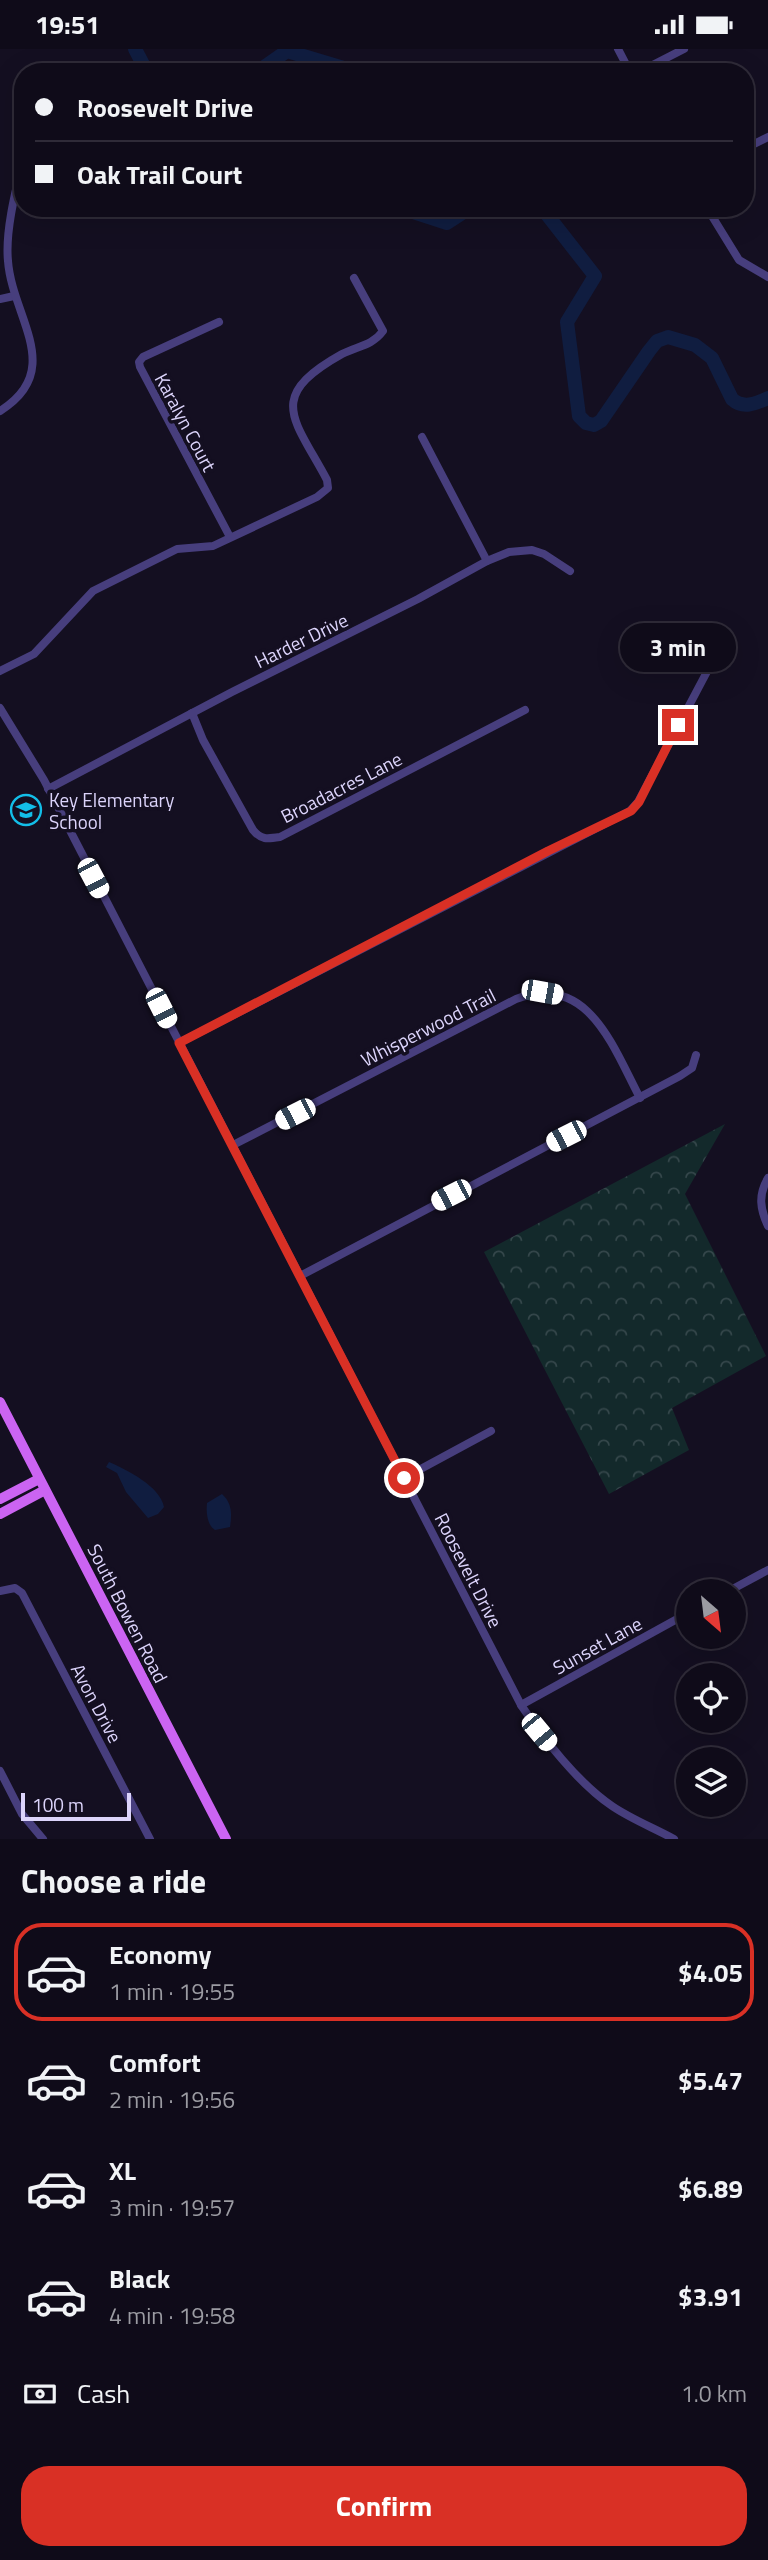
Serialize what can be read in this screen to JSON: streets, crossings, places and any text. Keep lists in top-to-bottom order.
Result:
{
  "streets": {
    "main road": ["South Bowen Road"],
    "street": [
      "Karalyn Court",
      "Harder Drive",
      "Broadacres Lane",
      "Whisperwood Trail",
      "Roosevelt Drive",
      "Sunset Lane",
      "Avon Drive"
    ]
  },
  "crossings": [
    ["Harder Drive", "Broadacres Lane"],
    ["Harder Drive", "Roosevelt Drive"],
    ["Whisperwood Trail", "Roosevelt Drive"],
    ["Roosevelt Drive", "Sunset Lane"]
  ],
  "places": {
    "school or university": ["Key Elementary School"]
  },
  "scale_bar": "100 m",
  "north": "bottom right",
  "page": {
    "status": "19:51",
    "banner": ["Roosevelt Drive", "Oak Trail Court"],
    "bubble": "3 min",
    "scale": "100 m",
    "heading": "Choose a ride",
    "list": [
      {
        "name": "Economy",
        "note": "1 min · 19:55",
        "value": "$4.05"
      },
      {
        "name": "Comfort",
        "note": "2 min · 19:56",
        "value": "$5.47"
      },
      {
        "name": "XL",
        "note": "3 min · 19:57",
        "value": "$6.89"
      },
      {
        "name": "Black",
        "note": "4 min · 19:58",
        "value": "$3.91"
      }
    ],
    "pay": ["Cash", "1.0 km"],
    "buttons": "Confirm"
  }
}
